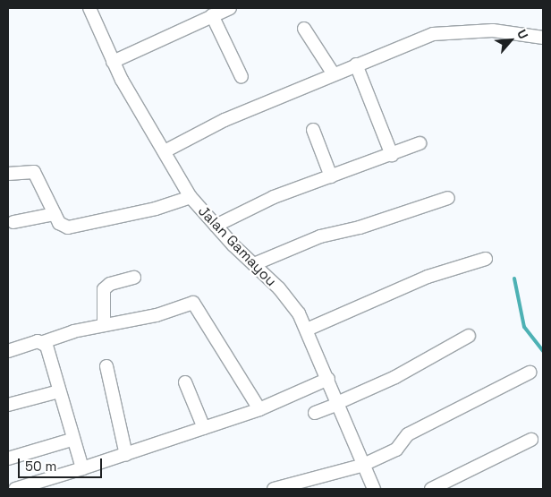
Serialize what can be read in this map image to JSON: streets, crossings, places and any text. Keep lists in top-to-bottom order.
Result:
{
  "streets": {
    "street": ["Jalan Gamayou"]
  },
  "scale_bar": "50 m",
  "north": "top right"
}
